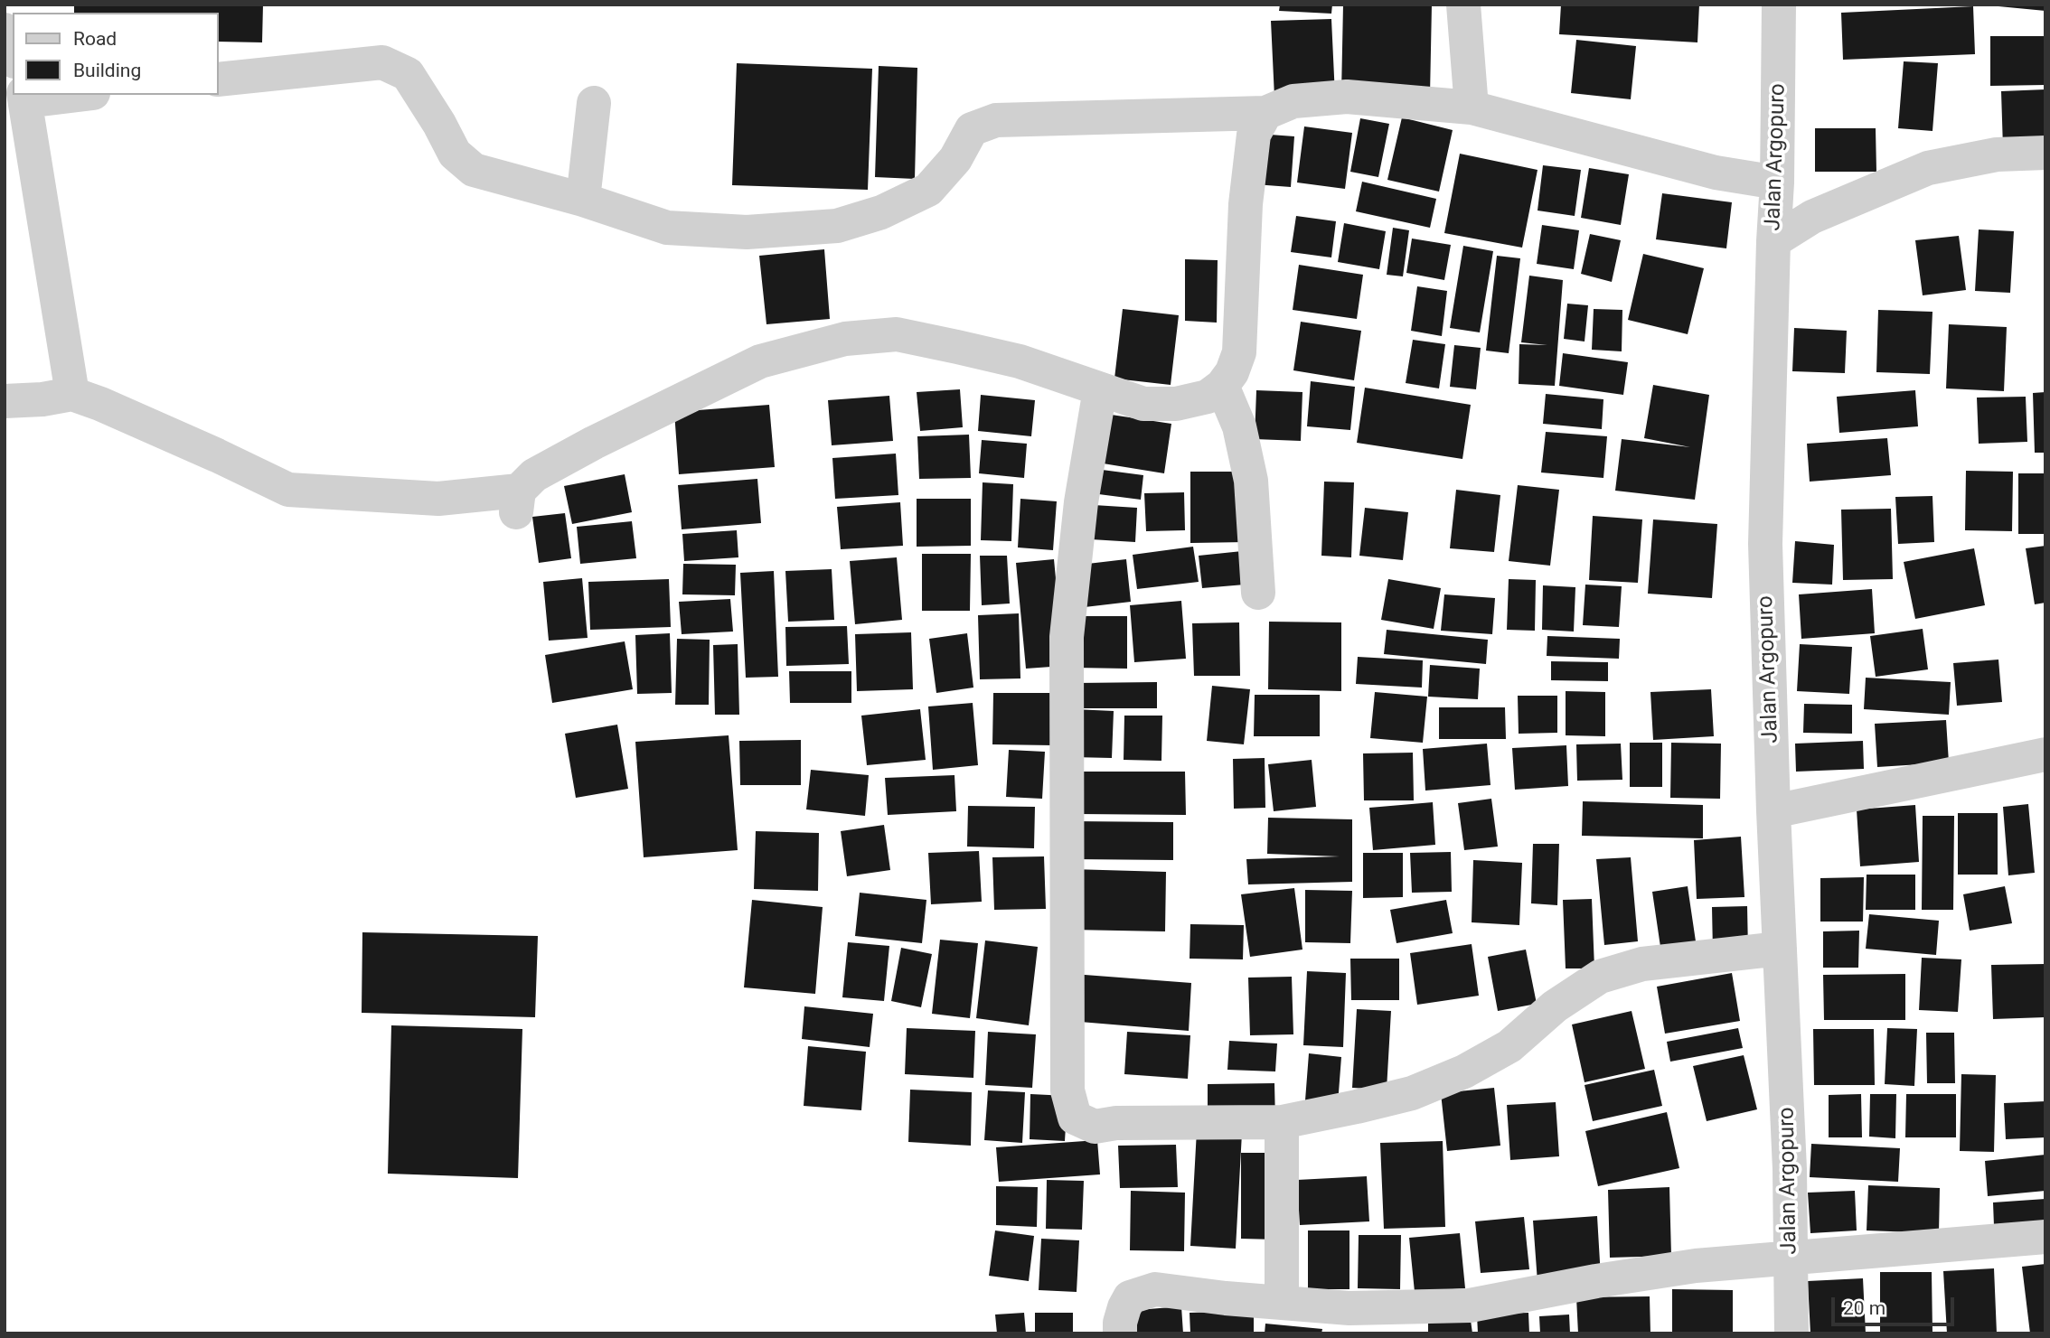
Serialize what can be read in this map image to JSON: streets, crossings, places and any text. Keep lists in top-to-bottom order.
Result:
{
  "streets": {
    "street": ["Jalan Argopuro"]
  },
  "legend": ["Road", "Building"],
  "scale_bar": "20 m"
}
